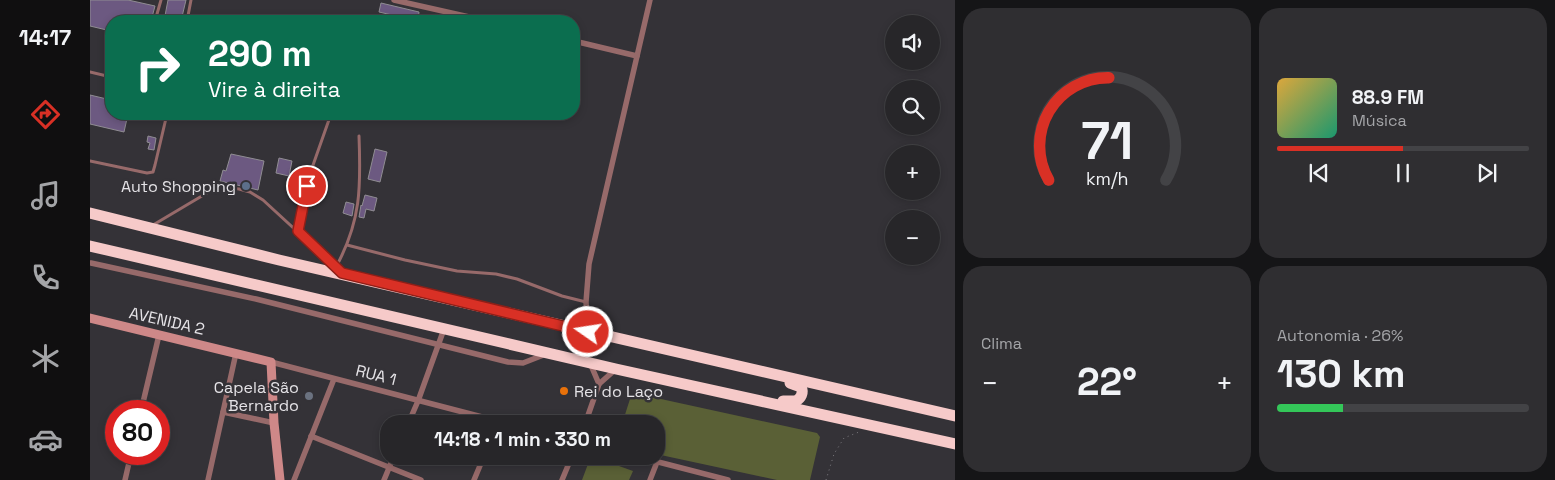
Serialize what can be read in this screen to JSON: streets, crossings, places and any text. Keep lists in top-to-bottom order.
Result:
{
  "streets": {
    "street": ["AVENIDA 2", "RUA 1"]
  },
  "crossings": [
    ["AVENIDA 2", "RUA 1"]
  ],
  "places": ["Auto Shopping", "Rei do Laço", "Capela São Bernardo"],
  "page": {
    "tabs": "14:17",
    "map_buttons": ["+", "−"],
    "turn": ["290 m", "Vire à direita"],
    "song": ["88.9 FM", "Música"],
    "tile": [
      "Clima",
      ["Autonomia · 26%", "130 km"]
    ],
    "heat": ["−", "22°", "+"],
    "limit": "80",
    "trip": "14:18 · 1 min · 330 m",
    "gauge": ["71", "km/h"]
  }
}
